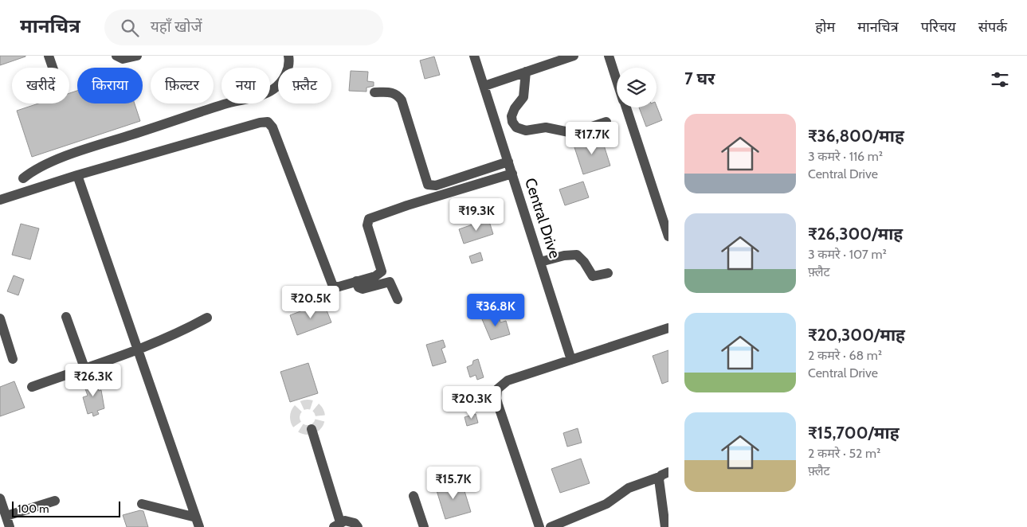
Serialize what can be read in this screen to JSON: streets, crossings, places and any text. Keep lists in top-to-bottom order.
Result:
{
  "streets": {
    "street": ["Central Drive"]
  },
  "scale_bar": "100 m",
  "page": {
    "header": "मानचित्र",
    "search": "यहाँ खोजें",
    "nav": [
      "होम",
      "मानचित्र",
      "परिचय",
      "संपर्क"
    ],
    "heading": "7 घर",
    "chip": [
      "खरीदें",
      "किराया",
      "फ़िल्टर",
      "नया",
      "फ़्लैट"
    ],
    "list": [
      {
        "name": "₹36,800/माह",
        "note": "3 कमरे · 116 m² · Central Drive"
      },
      {
        "name": "₹26,300/माह",
        "note": "3 कमरे · 107 m² · फ़्लैट"
      },
      {
        "name": "₹20,300/माह",
        "note": "2 कमरे · 68 m² · Central Drive"
      },
      {
        "name": "₹15,700/माह",
        "note": "2 कमरे · 52 m² · फ़्लैट"
      }
    ],
    "price": [
      "₹17.7K",
      "₹19.3K",
      "₹20.5K",
      "₹36.8K",
      "₹26.3K",
      "₹20.3K",
      "₹15.7K"
    ],
    "scale": "100 m"
  }
}
